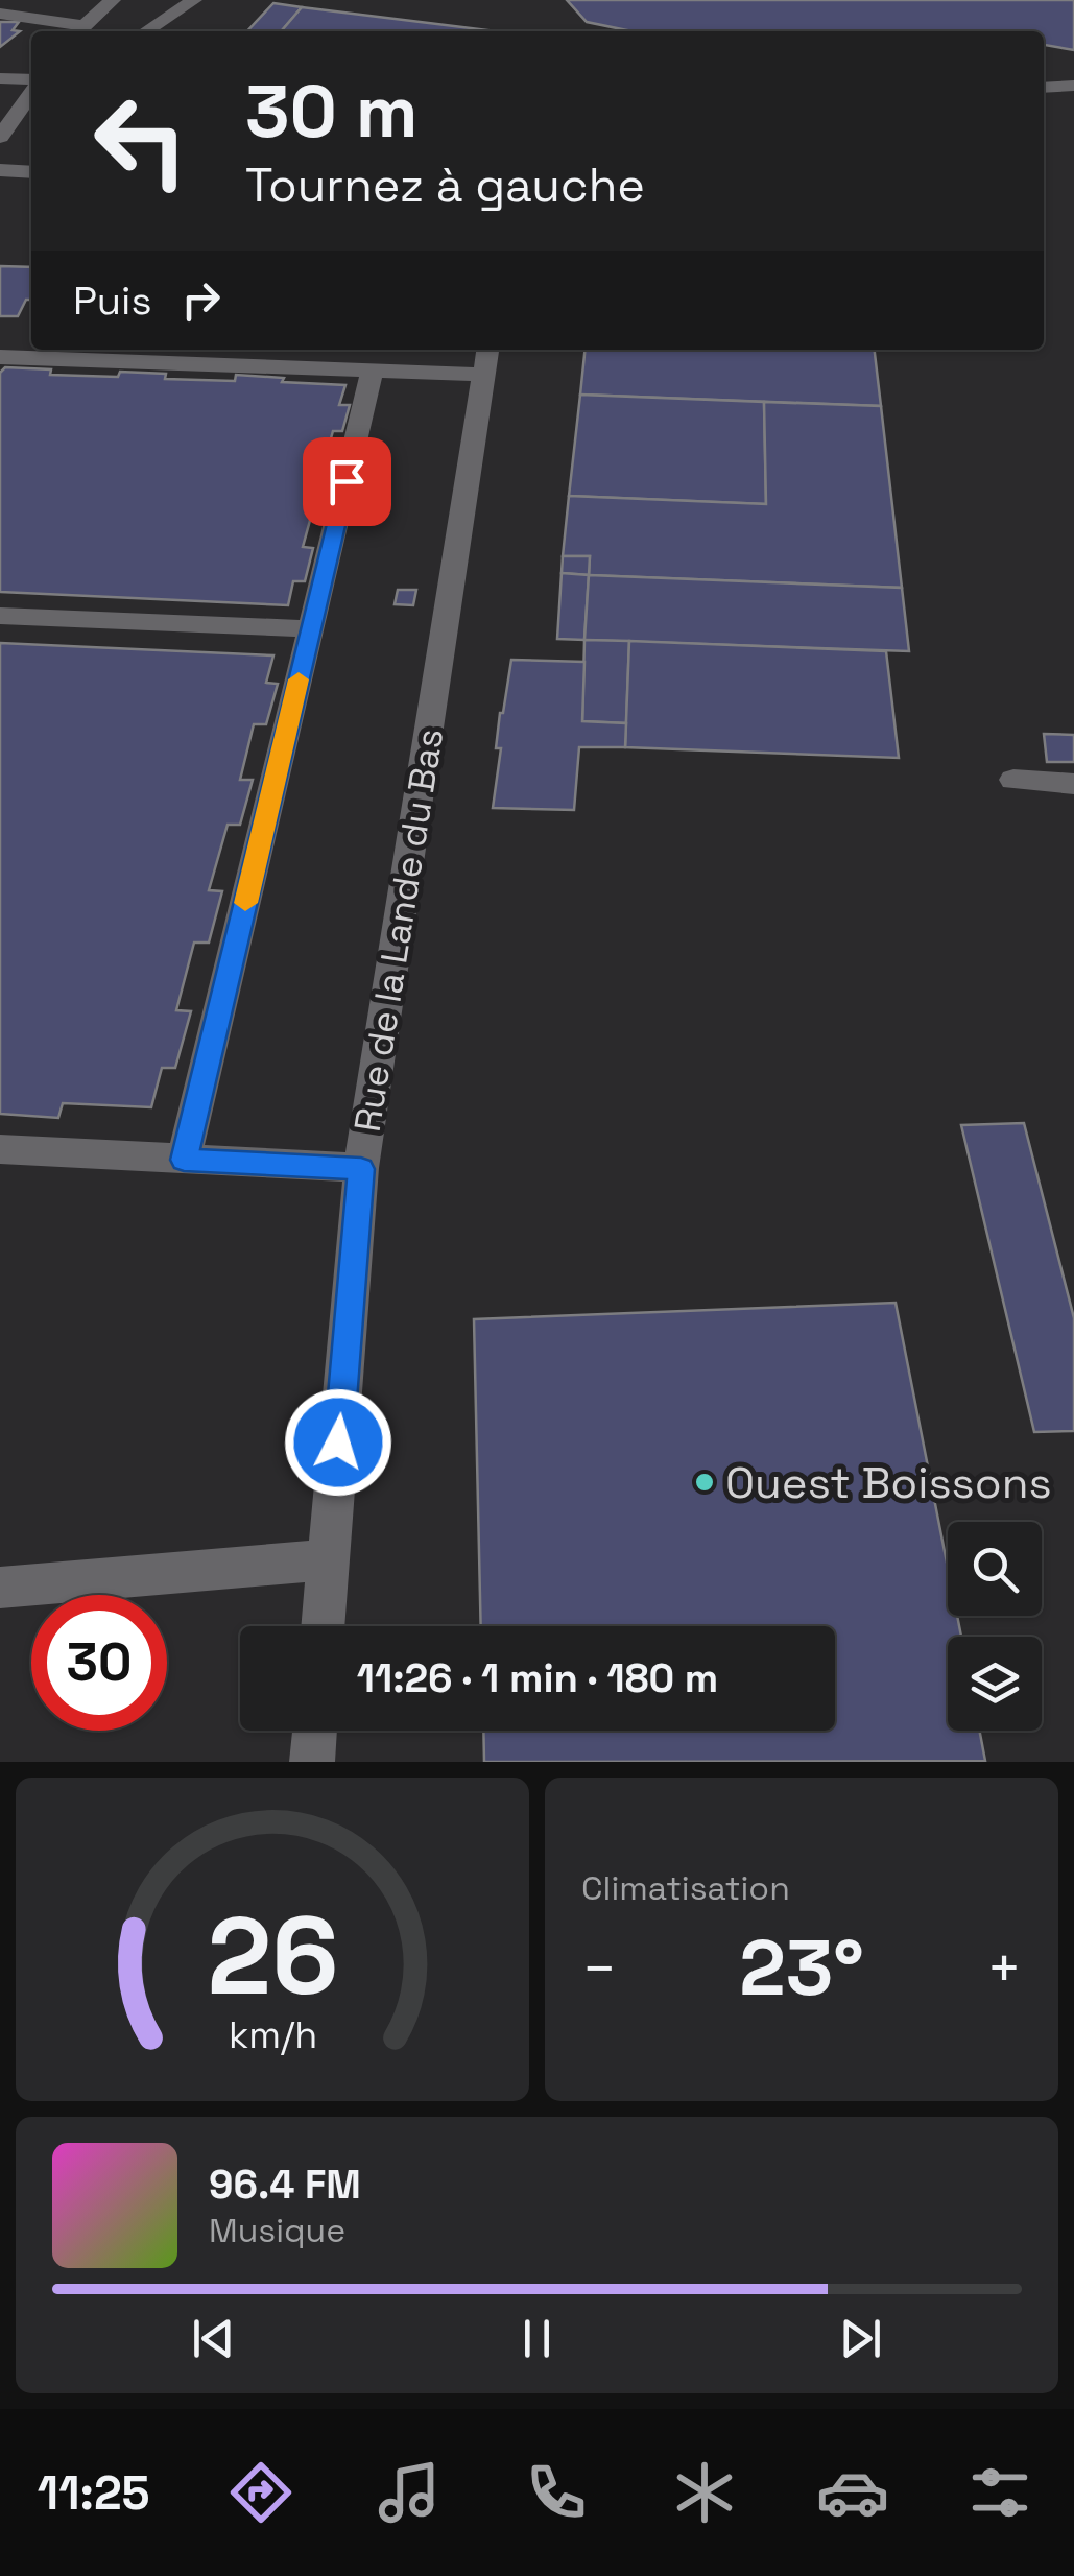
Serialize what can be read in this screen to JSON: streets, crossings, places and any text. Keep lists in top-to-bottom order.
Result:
{
  "streets": {
    "street": ["Rue de la Lande du Bas"]
  },
  "places": ["Ouest Boissons"],
  "page": {
    "turn": ["30 m", "Tournez à gauche"],
    "then": "Puis",
    "limit": "30",
    "trip": "11:26 · 1 min · 180 m",
    "tile": "Climatisation",
    "heat": ["−", "23°", "+"],
    "song": ["96.4 FM", "Musique"],
    "tabs": "11:25",
    "gauge": ["26", "km/h"]
  }
}
